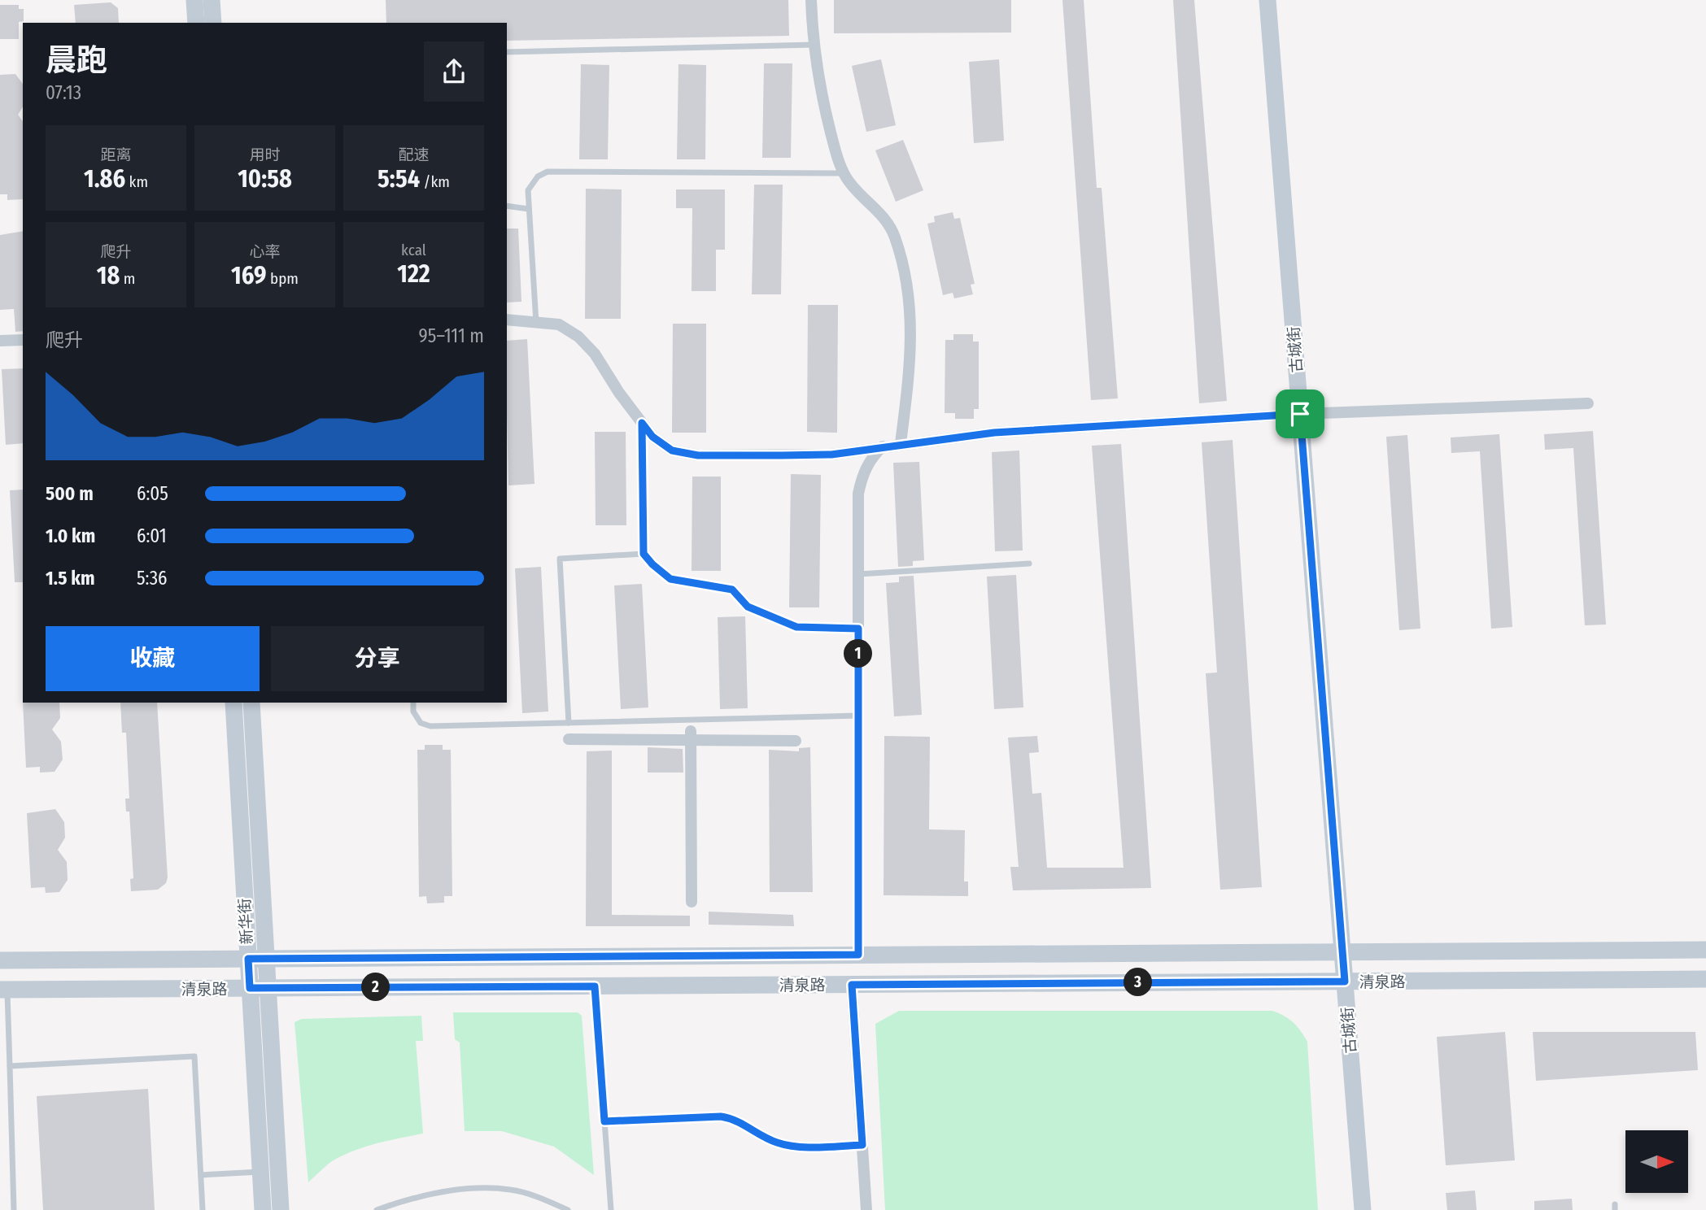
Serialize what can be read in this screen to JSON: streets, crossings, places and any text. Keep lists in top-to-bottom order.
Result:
{
  "streets": {
    "street": ["古城街", "新华街", "清泉路"]
  },
  "crossings": [
    ["古城街", "清泉路"],
    ["新华街", "清泉路"]
  ],
  "north": "right",
  "page": {
    "heading": ["晨跑", "07:13"],
    "stats": [
      ["距离", "1.86 km"],
      ["用时", "10:58"],
      ["配速", "5:54 /km"],
      ["爬升", "18 m"],
      ["心率", "169 bpm"],
      ["kcal", "122"]
    ],
    "chart": ["爬升", "95–111 m"],
    "list": [
      {
        "name": "500 m",
        "note": "6:05"
      },
      {
        "name": "1.0 km",
        "note": "6:01"
      },
      {
        "name": "1.5 km",
        "note": "5:36"
      }
    ],
    "buttons": ["收藏", "分享"],
    "pins": ["1", "3", "2"]
  }
}
